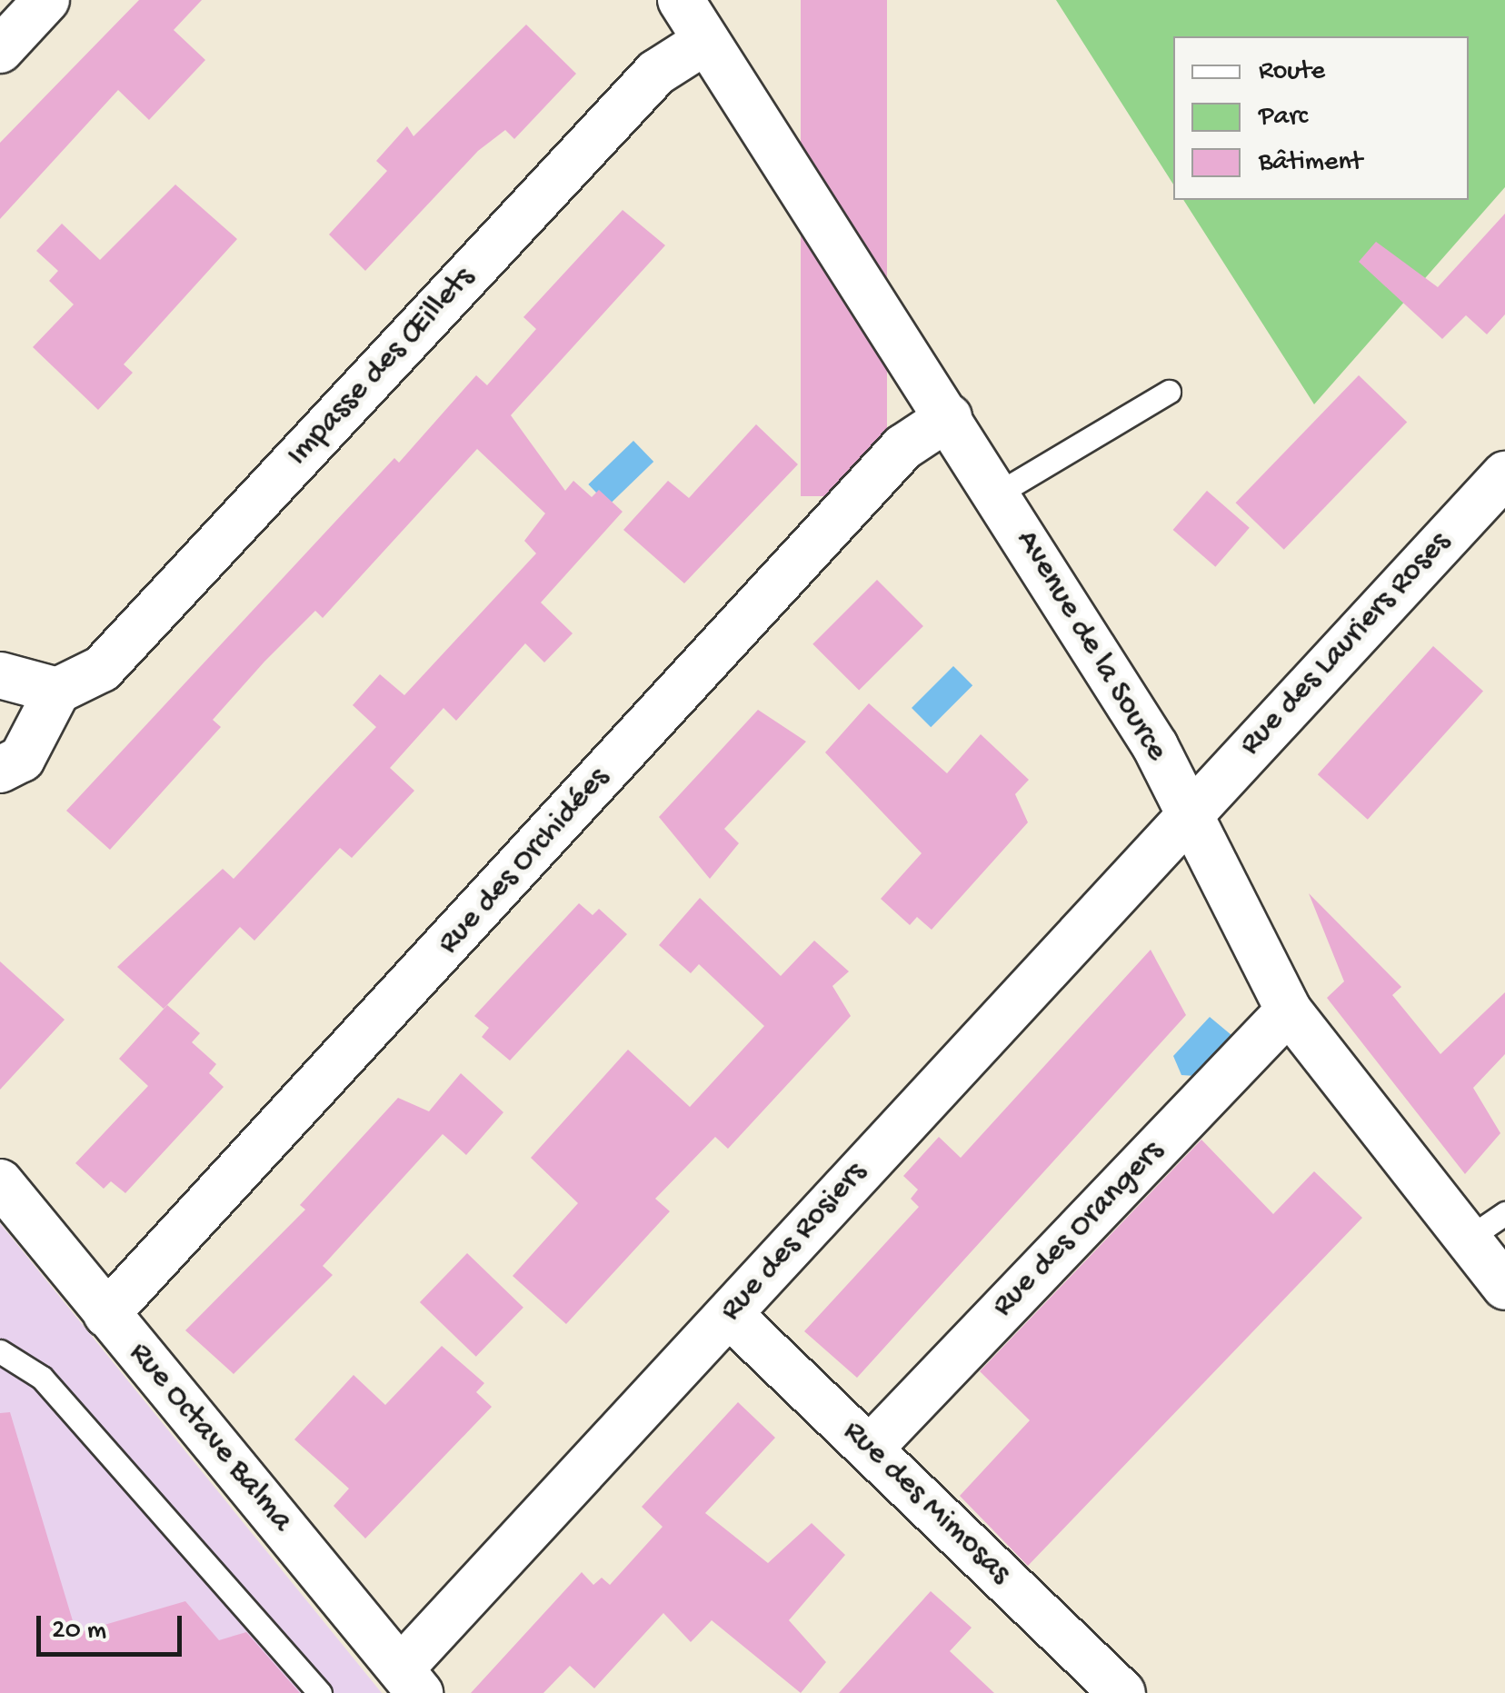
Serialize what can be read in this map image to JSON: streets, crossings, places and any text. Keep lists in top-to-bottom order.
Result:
{
  "streets": {
    "street": [
      "Impasse des Œillets",
      "Rue des Lauriers Roses",
      "Avenue de la Source",
      "Rue des Orchidées",
      "Rue des Orangers",
      "Rue des Rosiers",
      "Rue Octave Balma",
      "Rue des Mimosas"
    ]
  },
  "crossings": [
    ["Impasse des Œillets", "Avenue de la Source"],
    ["Rue des Lauriers Roses", "Avenue de la Source"],
    ["Rue des Lauriers Roses", "Rue des Rosiers"],
    ["Avenue de la Source", "Rue des Orchidées"],
    ["Avenue de la Source", "Rue des Orangers"],
    ["Avenue de la Source", "Rue des Rosiers"],
    ["Rue des Orchidées", "Rue Octave Balma"],
    ["Rue des Orangers", "Rue des Mimosas"],
    ["Rue des Rosiers", "Rue Octave Balma"],
    ["Rue des Rosiers", "Rue des Mimosas"]
  ],
  "legend": ["Route", "Parc", "Bâtiment"],
  "scale_bar": "20 m"
}
